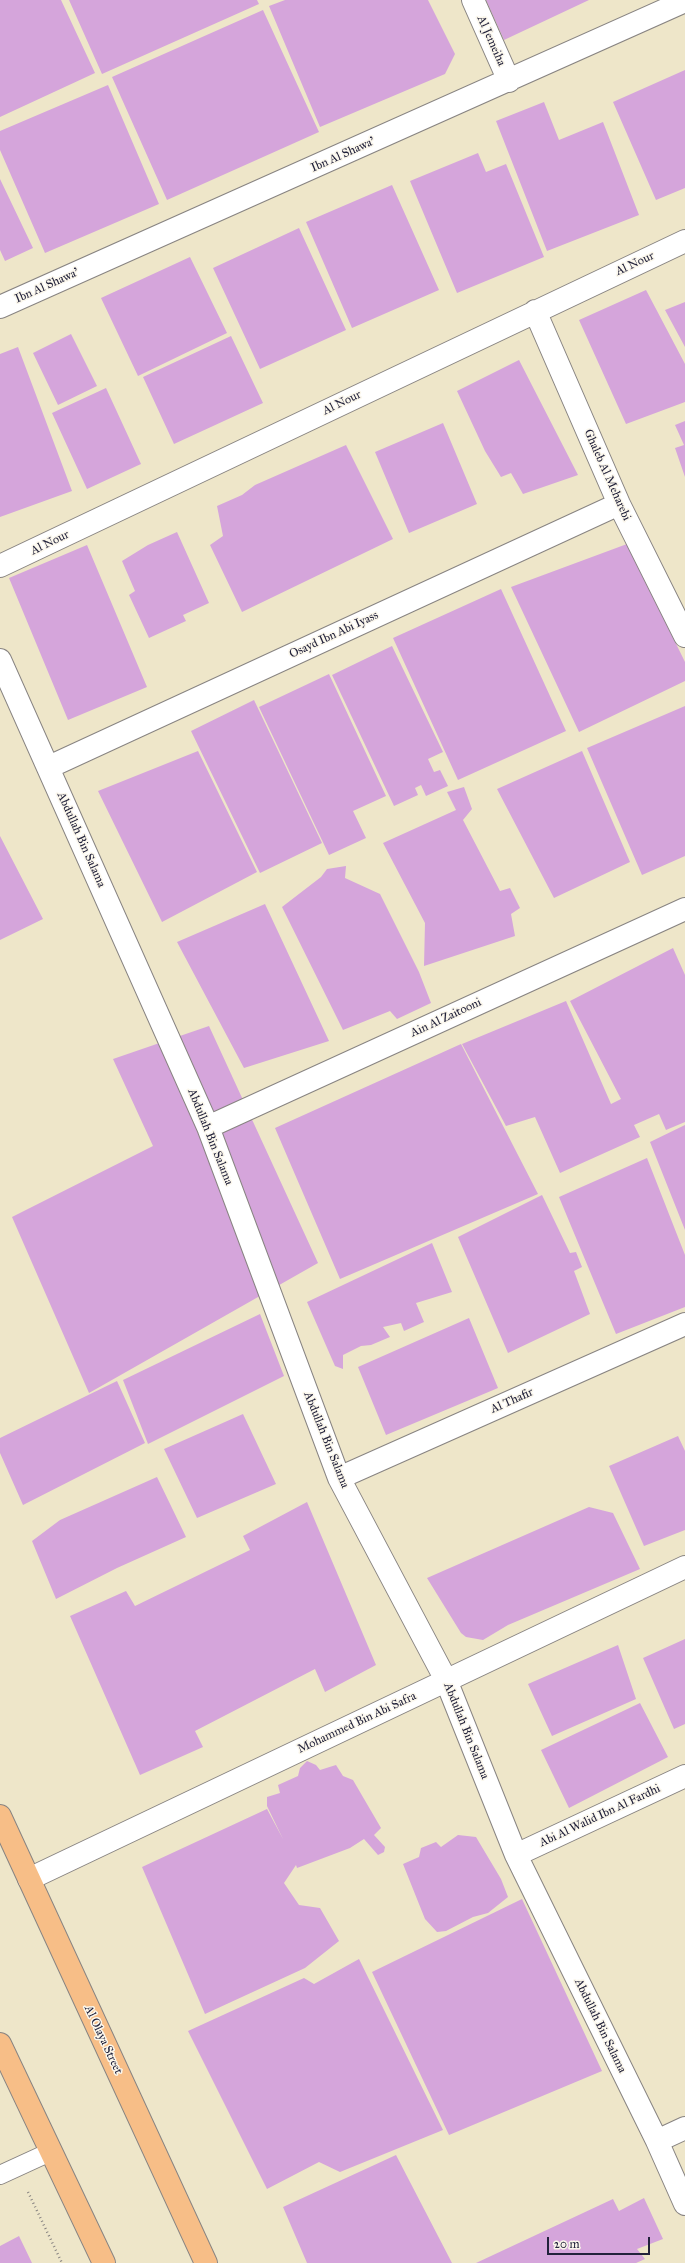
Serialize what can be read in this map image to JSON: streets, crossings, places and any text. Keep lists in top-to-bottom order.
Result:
{
  "streets": {
    "main road": ["Al Olaya Street"],
    "street": [
      "Al Jemeiha",
      "Ibn Al Shawa'",
      "Al Nour",
      "Ghaleb Al Meharebi",
      "Osayd Ibn Abi Iyass",
      "Abdullah Bin Salama",
      "Ain Al Zaitooni",
      "Al Thafir",
      "Mohammed Bin Abi Safra",
      "Abi Al Walid Ibn Al Fardhi"
    ]
  },
  "crossings": [
    ["Al Jemeiha", "Ibn Al Shawa'"],
    ["Al Nour", "Ghaleb Al Meharebi"],
    ["Ghaleb Al Meharebi", "Osayd Ibn Abi Iyass"],
    ["Osayd Ibn Abi Iyass", "Abdullah Bin Salama"],
    ["Abdullah Bin Salama", "Ain Al Zaitooni"],
    ["Abdullah Bin Salama", "Al Thafir"],
    ["Abdullah Bin Salama", "Mohammed Bin Abi Safra"],
    ["Abdullah Bin Salama", "Abi Al Walid Ibn Al Fardhi"],
    ["Mohammed Bin Abi Safra", "Al Olaya Street"]
  ],
  "scale_bar": "20 m"
}
